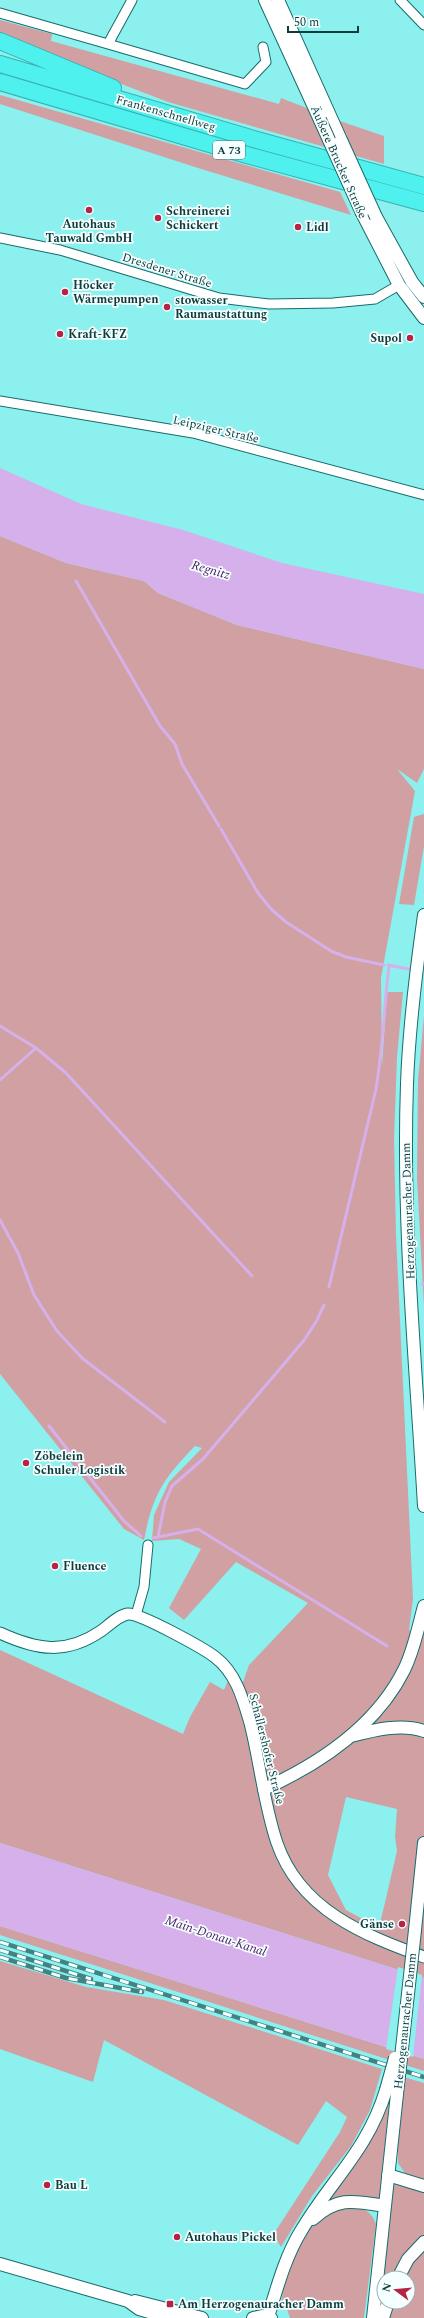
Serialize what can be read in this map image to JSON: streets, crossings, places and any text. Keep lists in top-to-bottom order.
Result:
{
  "streets": {
    "highway": ["Frankenschnellweg", "A 73"],
    "main road": ["Äußere Brucker Straße", "Herzogenauracher Damm"],
    "street": ["Dresdener Straße", "Leipziger Straße", "Schallershofer Straße"]
  },
  "crossings": [
    ["Äußere Brucker Straße", "Dresdener Straße"]
  ],
  "water": ["Regnitz", "Main-Donau-Kanal"],
  "places": {
    "other": [
      "Autohaus Tauwald GmbH",
      "Schreinerei Schickert",
      "Lidl",
      "Höcker Wärmepumpen",
      "stowasser Raumaustattung",
      "Kraft-KFZ",
      "Supol",
      "Zöbelein Schuler Logistik",
      "Fluence",
      "Gänse",
      "Bau L",
      "Autohaus Pickel"
    ],
    "transit": ["Am Herzogenauracher Damm"]
  },
  "scale_bar": "50 m",
  "north": "left"
}
